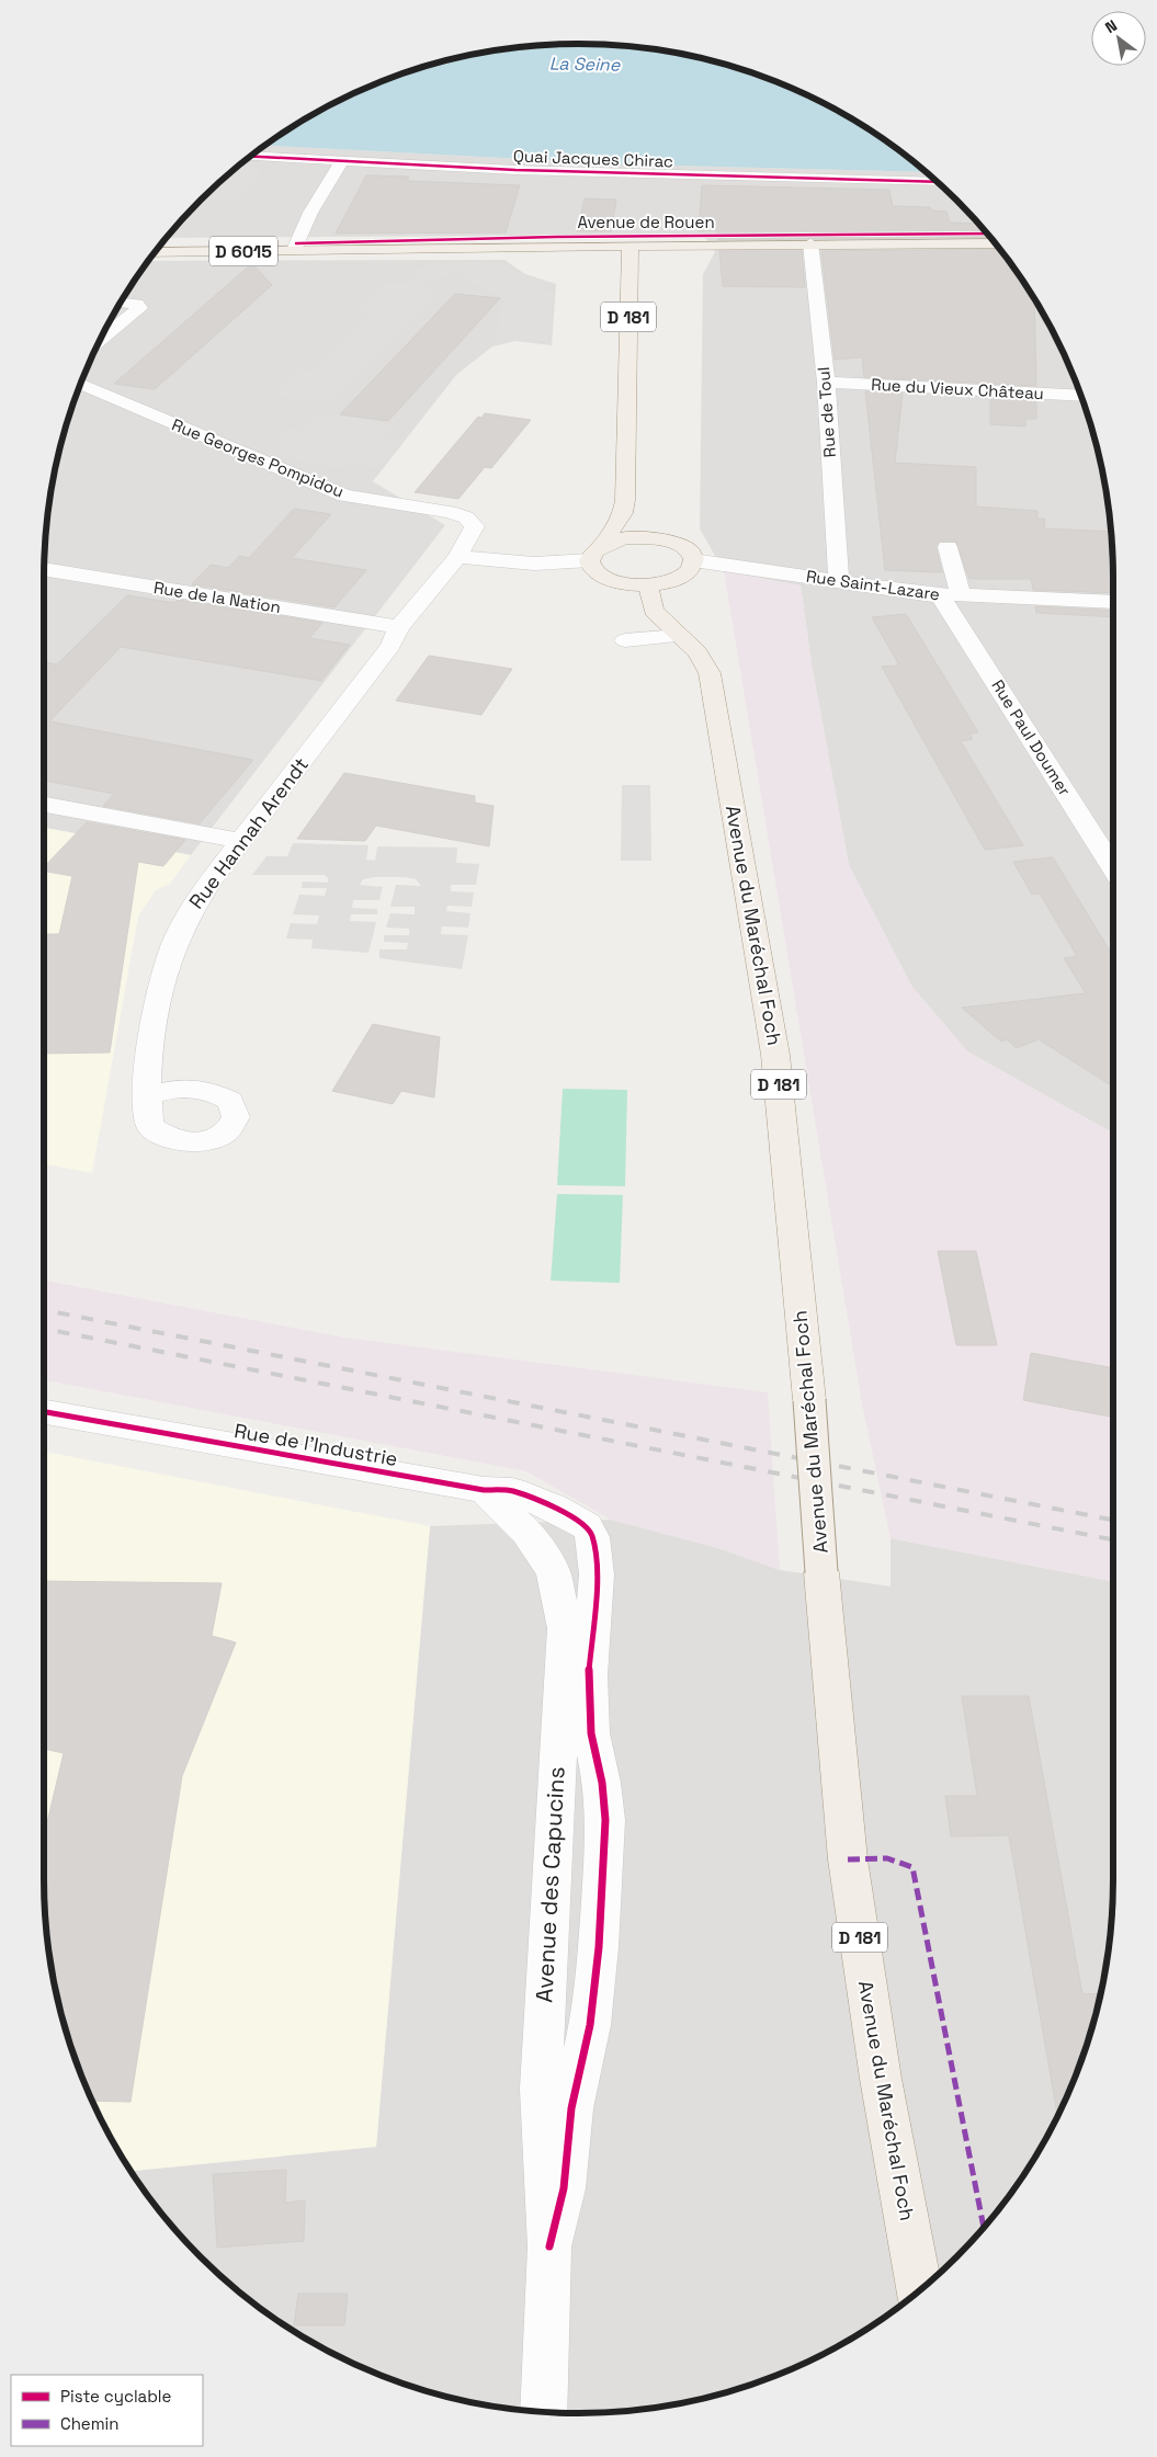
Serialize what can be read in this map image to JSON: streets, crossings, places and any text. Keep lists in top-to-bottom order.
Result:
{
  "streets": {
    "main road": [
      "Avenue de Rouen",
      "D 6015",
      "D 181",
      "Avenue du Maréchal Foch"
    ],
    "street": [
      "Quai Jacques Chirac",
      "Rue du Vieux Château",
      "Rue de Toul",
      "Rue Georges Pompidou",
      "Rue Saint-Lazare",
      "Rue de la Nation",
      "Rue Paul Doumer",
      "Rue Hannah Arendt",
      "Rue de l'Industrie",
      "Avenue des Capucins"
    ]
  },
  "crossings": [
    ["Avenue de Rouen", "D 181"],
    ["Avenue de Rouen", "Rue de Toul"],
    ["Rue du Vieux Château", "Rue de Toul"],
    ["Rue de Toul", "Rue Saint-Lazare"],
    ["Rue Georges Pompidou", "Rue Hannah Arendt"],
    ["Rue Saint-Lazare", "Rue Paul Doumer"],
    ["Rue de la Nation", "Rue Hannah Arendt"],
    ["Rue de l'Industrie", "Avenue des Capucins"]
  ],
  "water": ["La Seine"],
  "legend": ["Piste cyclable", "Chemin"],
  "north": "top left"
}
